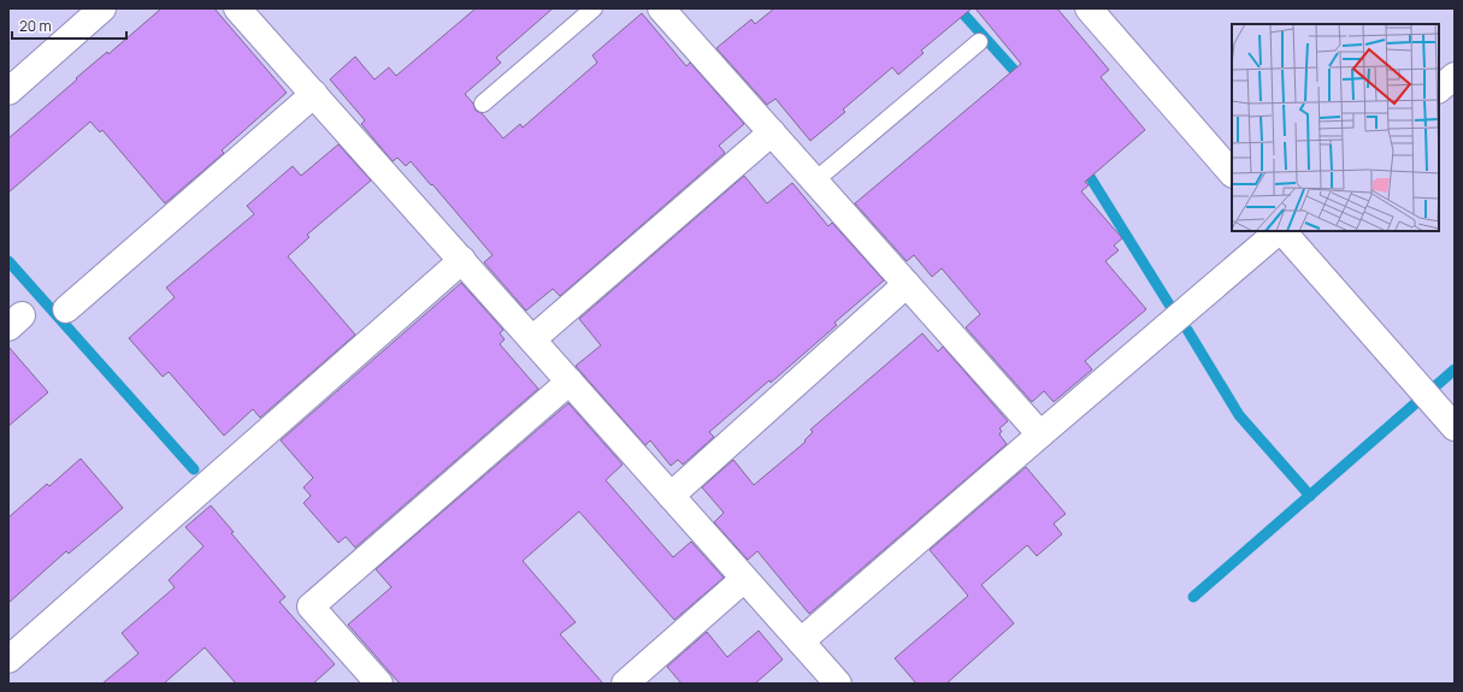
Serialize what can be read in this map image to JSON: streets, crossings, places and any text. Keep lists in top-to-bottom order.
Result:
{
  "scale_bar": "20 m"
}
